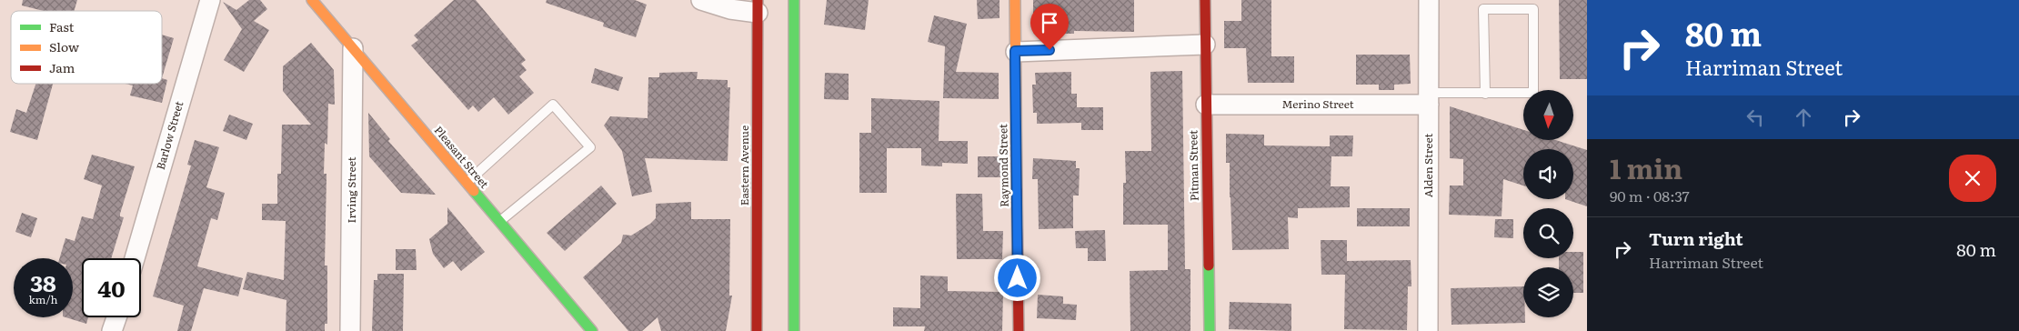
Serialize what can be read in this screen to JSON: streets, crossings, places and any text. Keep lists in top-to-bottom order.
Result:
{
  "streets": {
    "street": [
      "Merino Street",
      "Barlow Street",
      "Pleasant Street",
      "Eastern Avenue",
      "Raymond Street",
      "Pitman Street",
      "Alden Street",
      "Irving Street"
    ]
  },
  "crossings": [
    ["Merino Street", "Pitman Street"],
    ["Merino Street", "Alden Street"],
    ["Pleasant Street", "Irving Street"]
  ],
  "legend": ["Fast", "Slow", "Jam"],
  "north": "bottom",
  "page": {
    "turn": ["80 m", "Harriman Street"],
    "heading": ["1 min", "90 m · 08:37"],
    "list": [
      {
        "name": "Turn right",
        "note": "Harriman Street",
        "value": "80 m"
      }
    ],
    "speed": "38 km/h",
    "limit": "40"
  }
}
